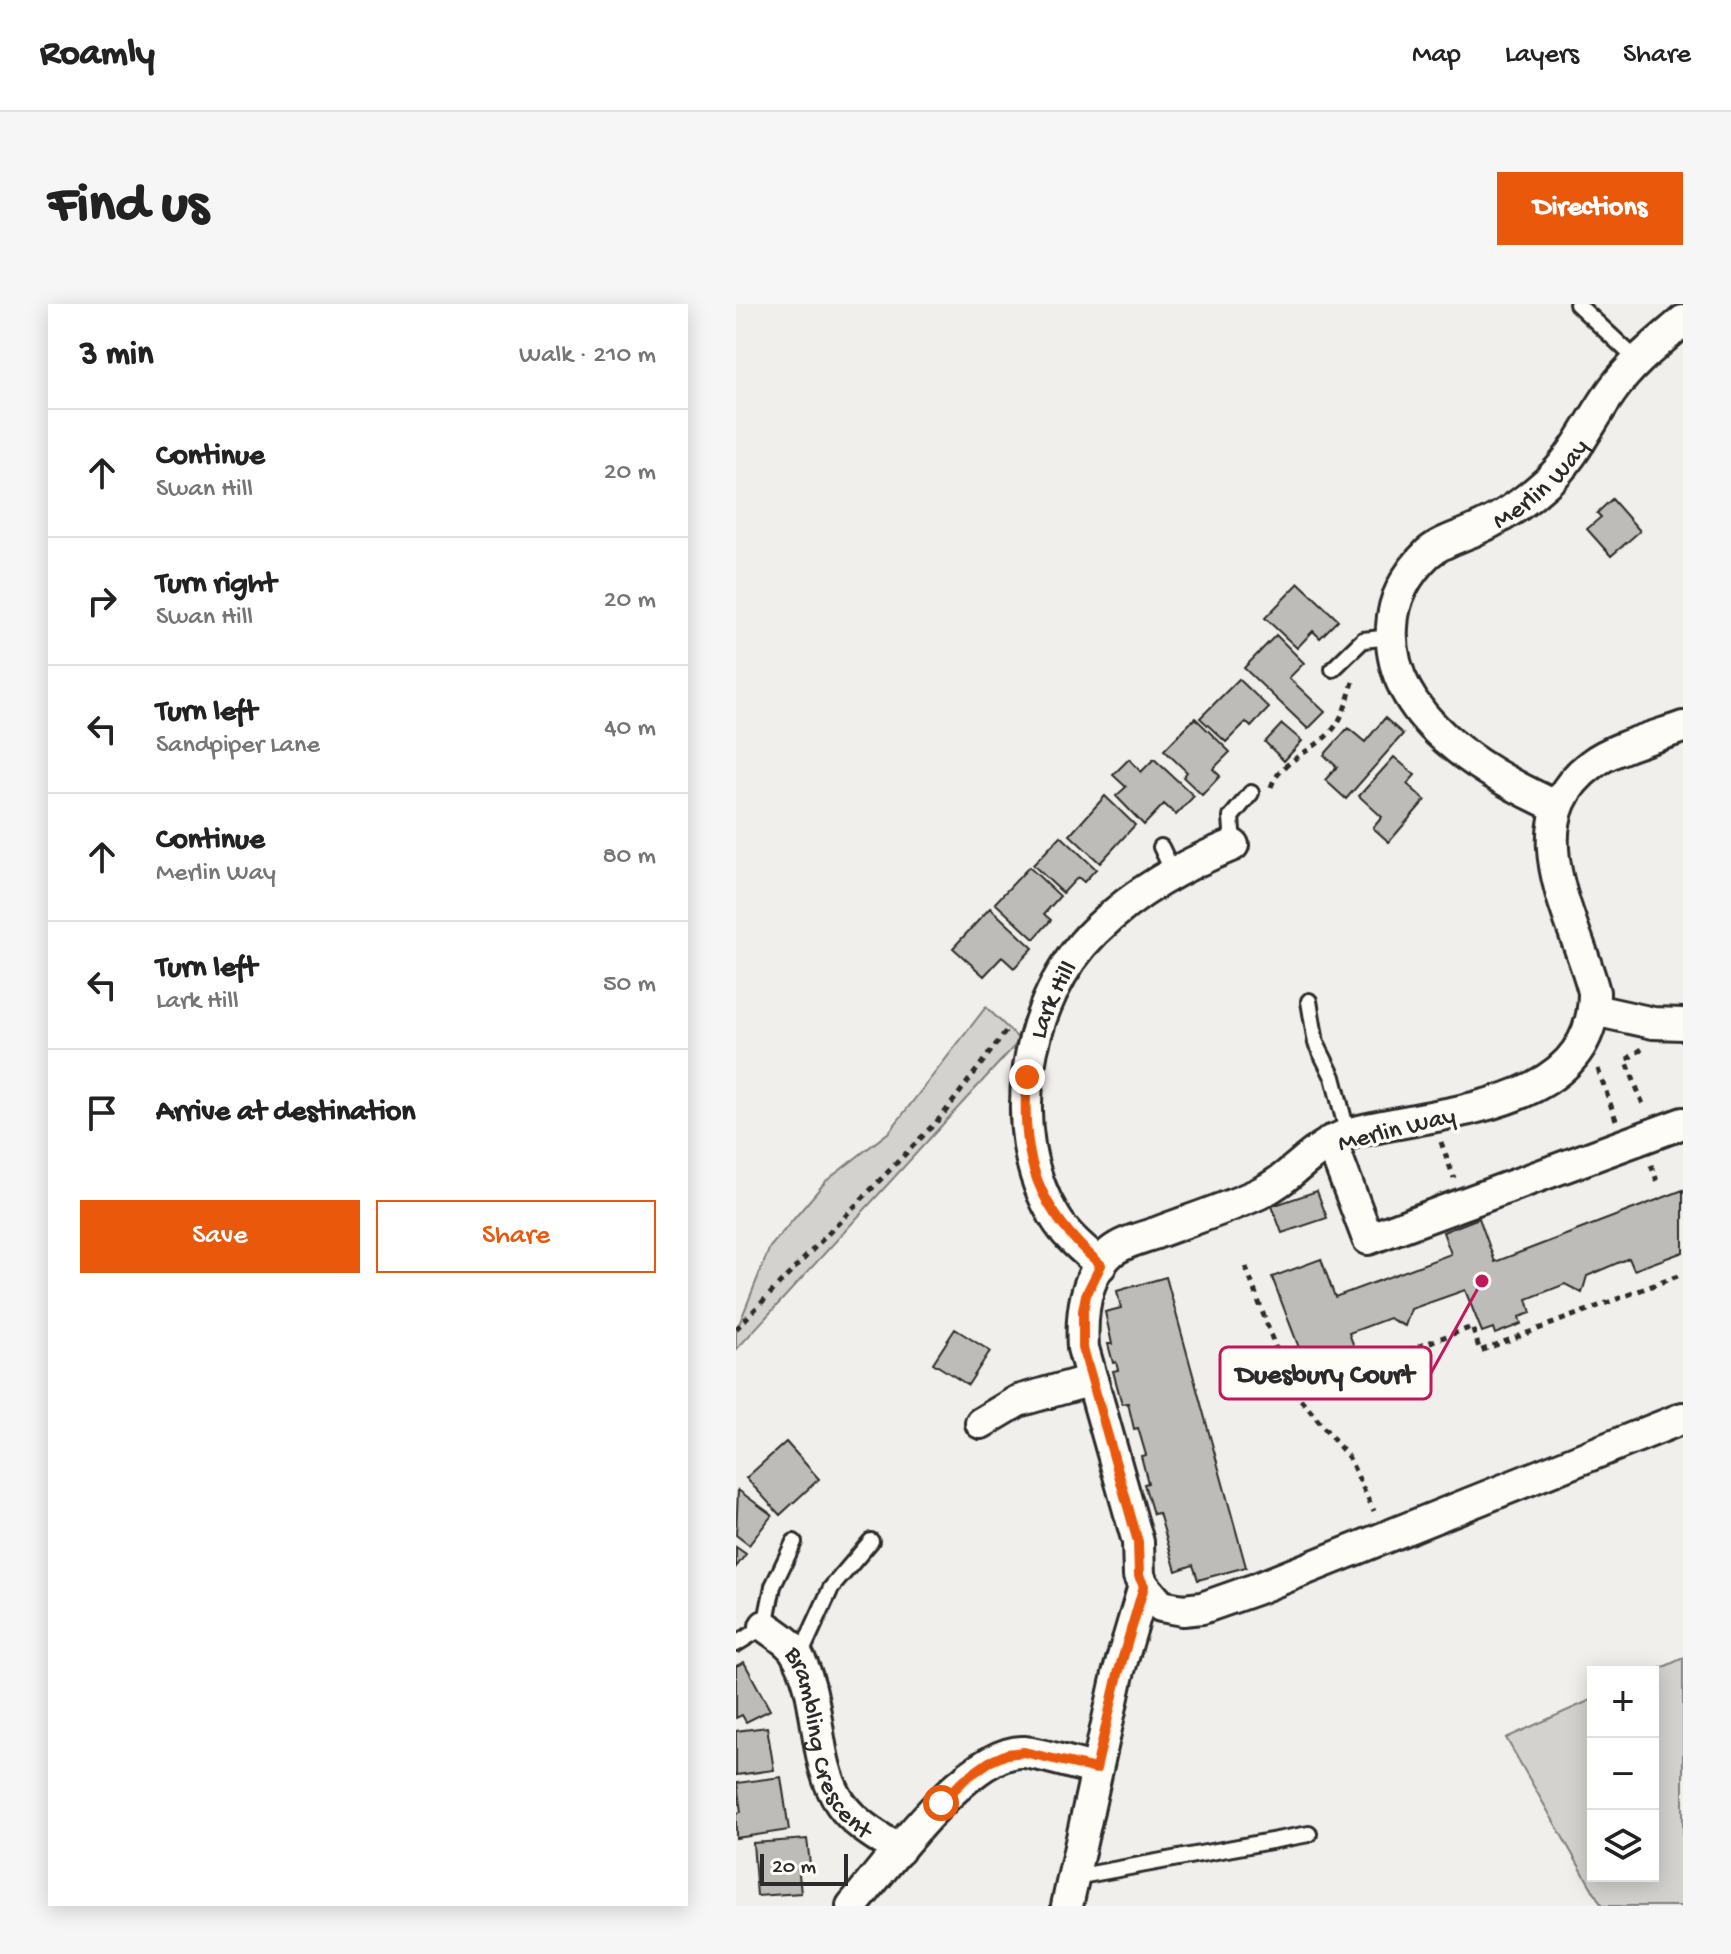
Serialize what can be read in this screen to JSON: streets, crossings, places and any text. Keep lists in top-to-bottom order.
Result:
{
  "streets": {
    "street": ["Merlin Way", "Lark Hill", "Brambling Crescent"]
  },
  "crossings": [
    ["Merlin Way", "Lark Hill"]
  ],
  "places": ["Duesbury Court"],
  "scale_bar": "20 m",
  "page": {
    "header": "Roamly",
    "nav": ["Map", "Layers", "Share"],
    "buttons": [
      "Directions",
      ["Save", "Share"]
    ],
    "title": "Find us",
    "heading": ["3 min", "Walk · 210 m"],
    "list": [
      ["Continue", "Swan Hill", "20 m"],
      ["Turn right", "Swan Hill", "20 m"],
      ["Turn left", "Sandpiper Lane", "40 m"],
      ["Continue", "Merlin Way", "80 m"],
      ["Turn left", "Lark Hill", "50 m"],
      "Arrive at destination"
    ],
    "map_buttons": ["+", "−"],
    "scale": "20 m"
  }
}
